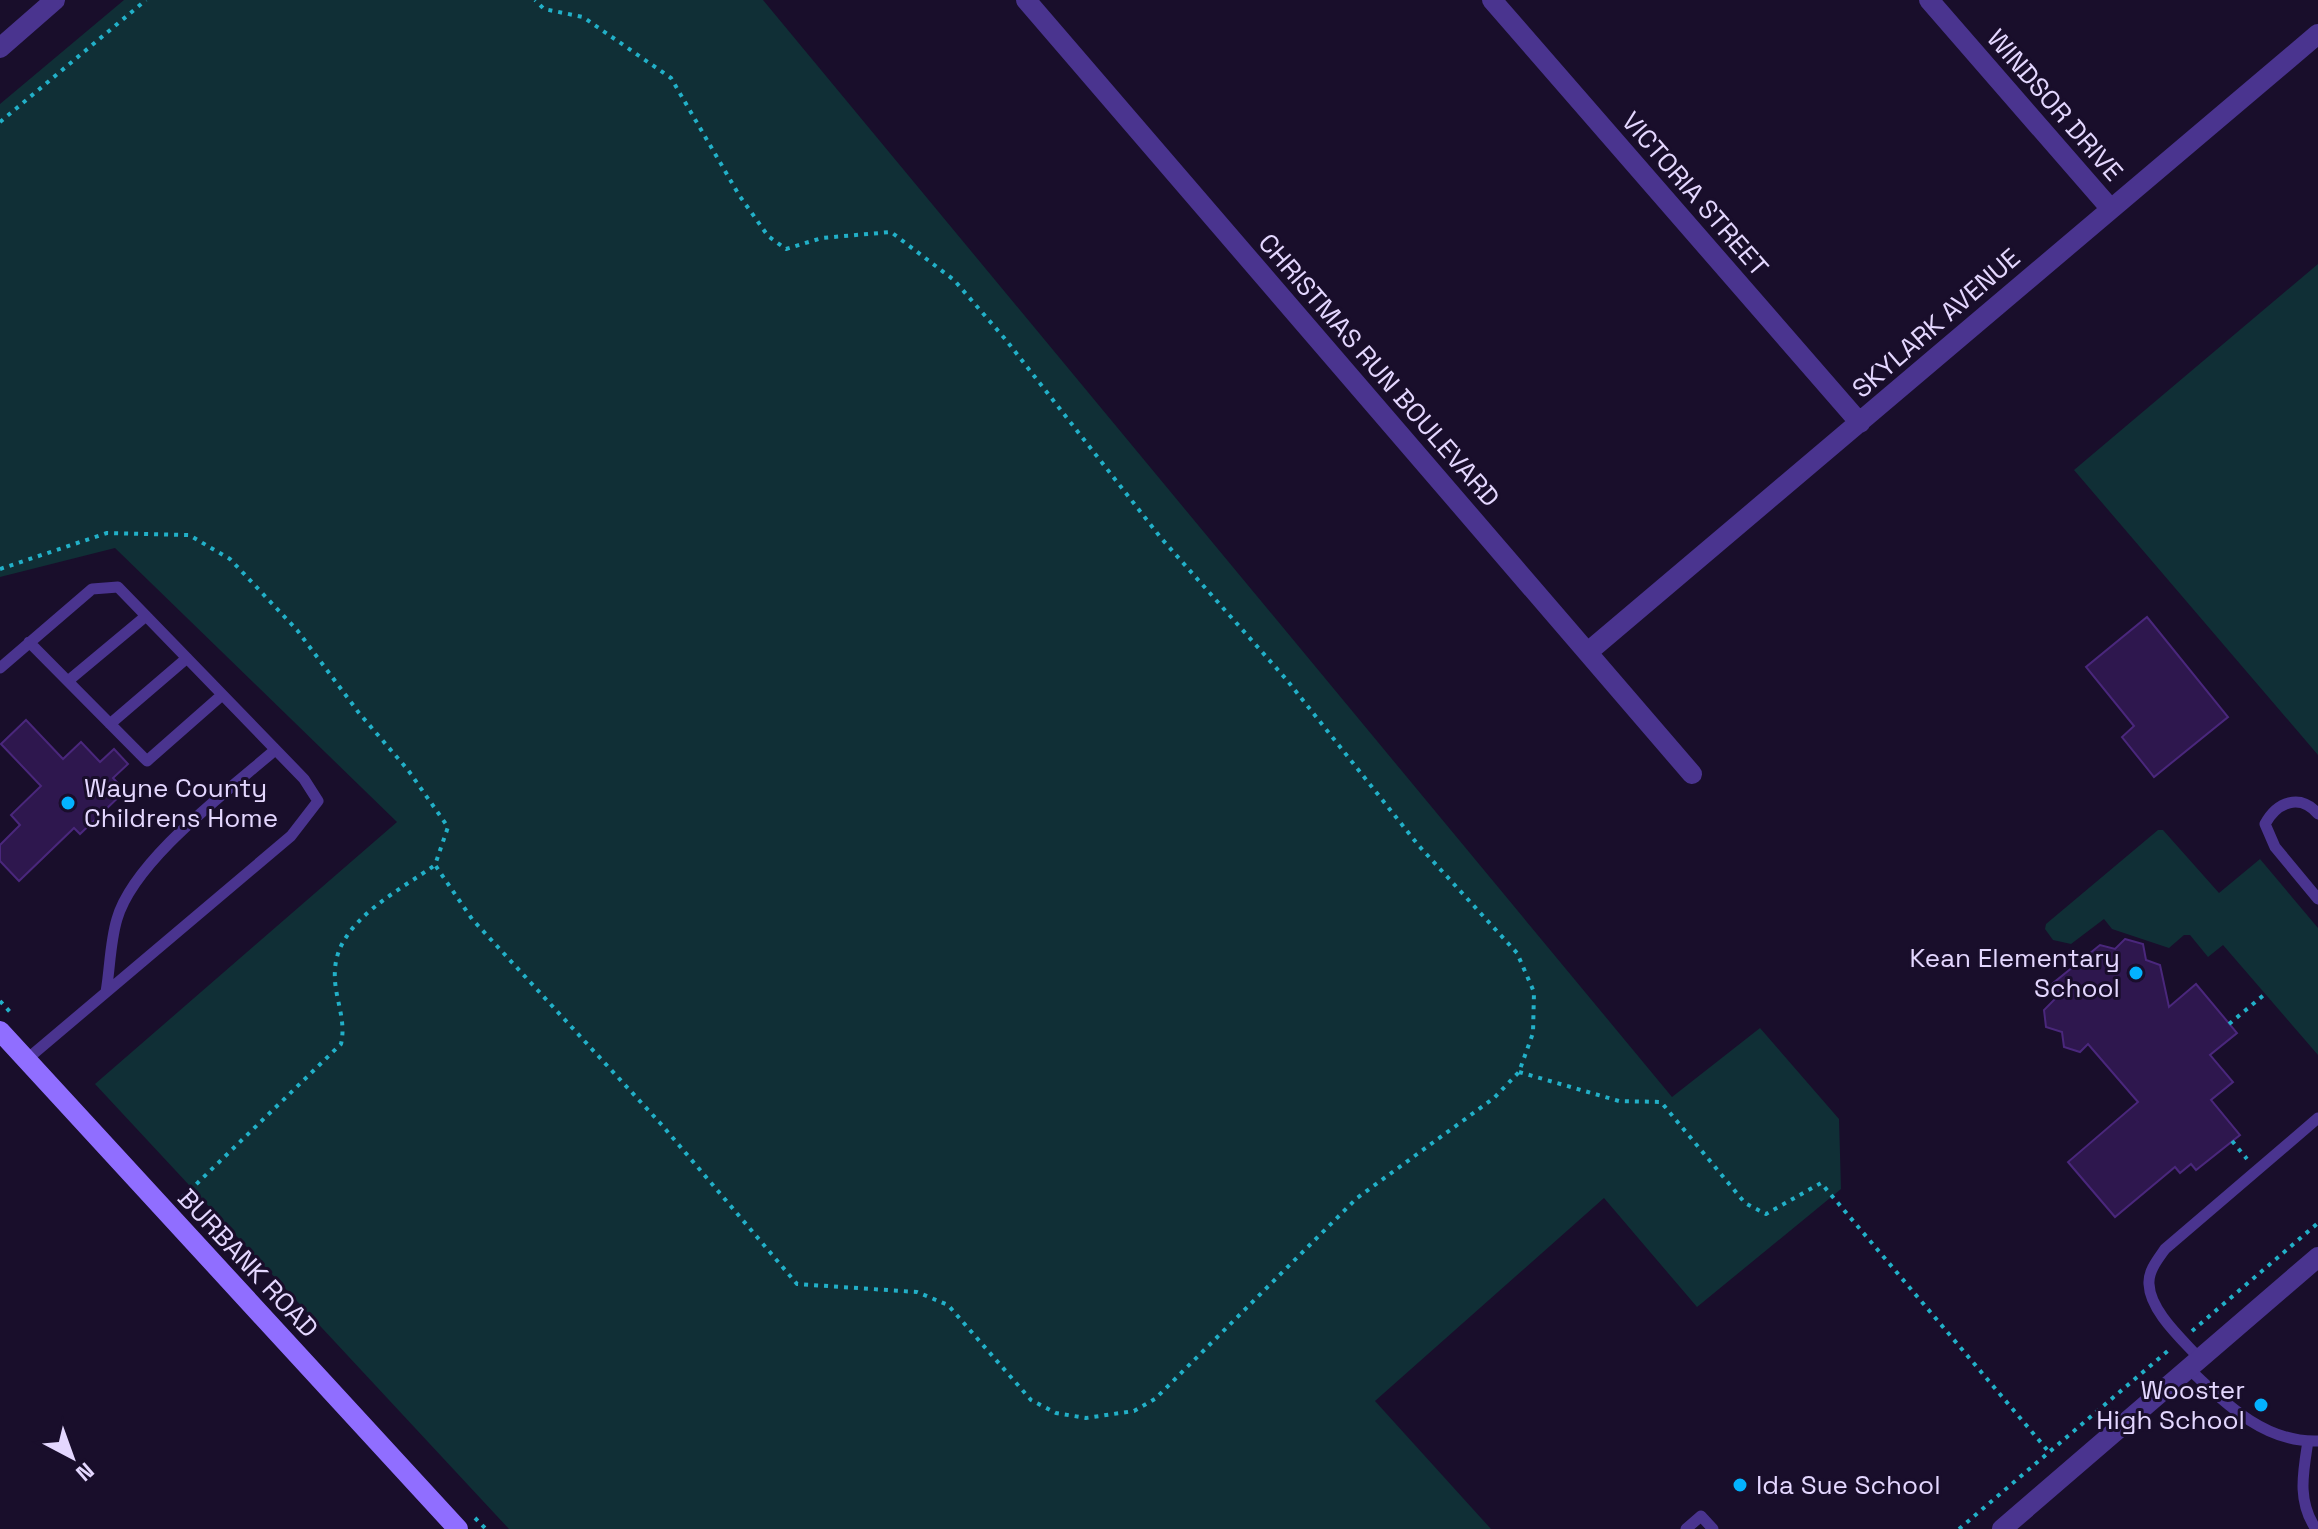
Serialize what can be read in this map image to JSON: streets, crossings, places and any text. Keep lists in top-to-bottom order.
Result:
{
  "streets": {
    "main road": ["BURBANK ROAD"],
    "street": [
      "WINDSOR DRIVE",
      "VICTORIA STREET",
      "SKYLARK AVENUE",
      "CHRISTMAS RUN BOULEVARD"
    ]
  },
  "crossings": [
    ["WINDSOR DRIVE", "SKYLARK AVENUE"],
    ["VICTORIA STREET", "SKYLARK AVENUE"],
    ["SKYLARK AVENUE", "CHRISTMAS RUN BOULEVARD"]
  ],
  "places": [
    "Wayne County Childrens Home",
    "Kean Elementary School",
    "Wooster High School",
    "Ida Sue School"
  ],
  "north": "bottom right"
}
